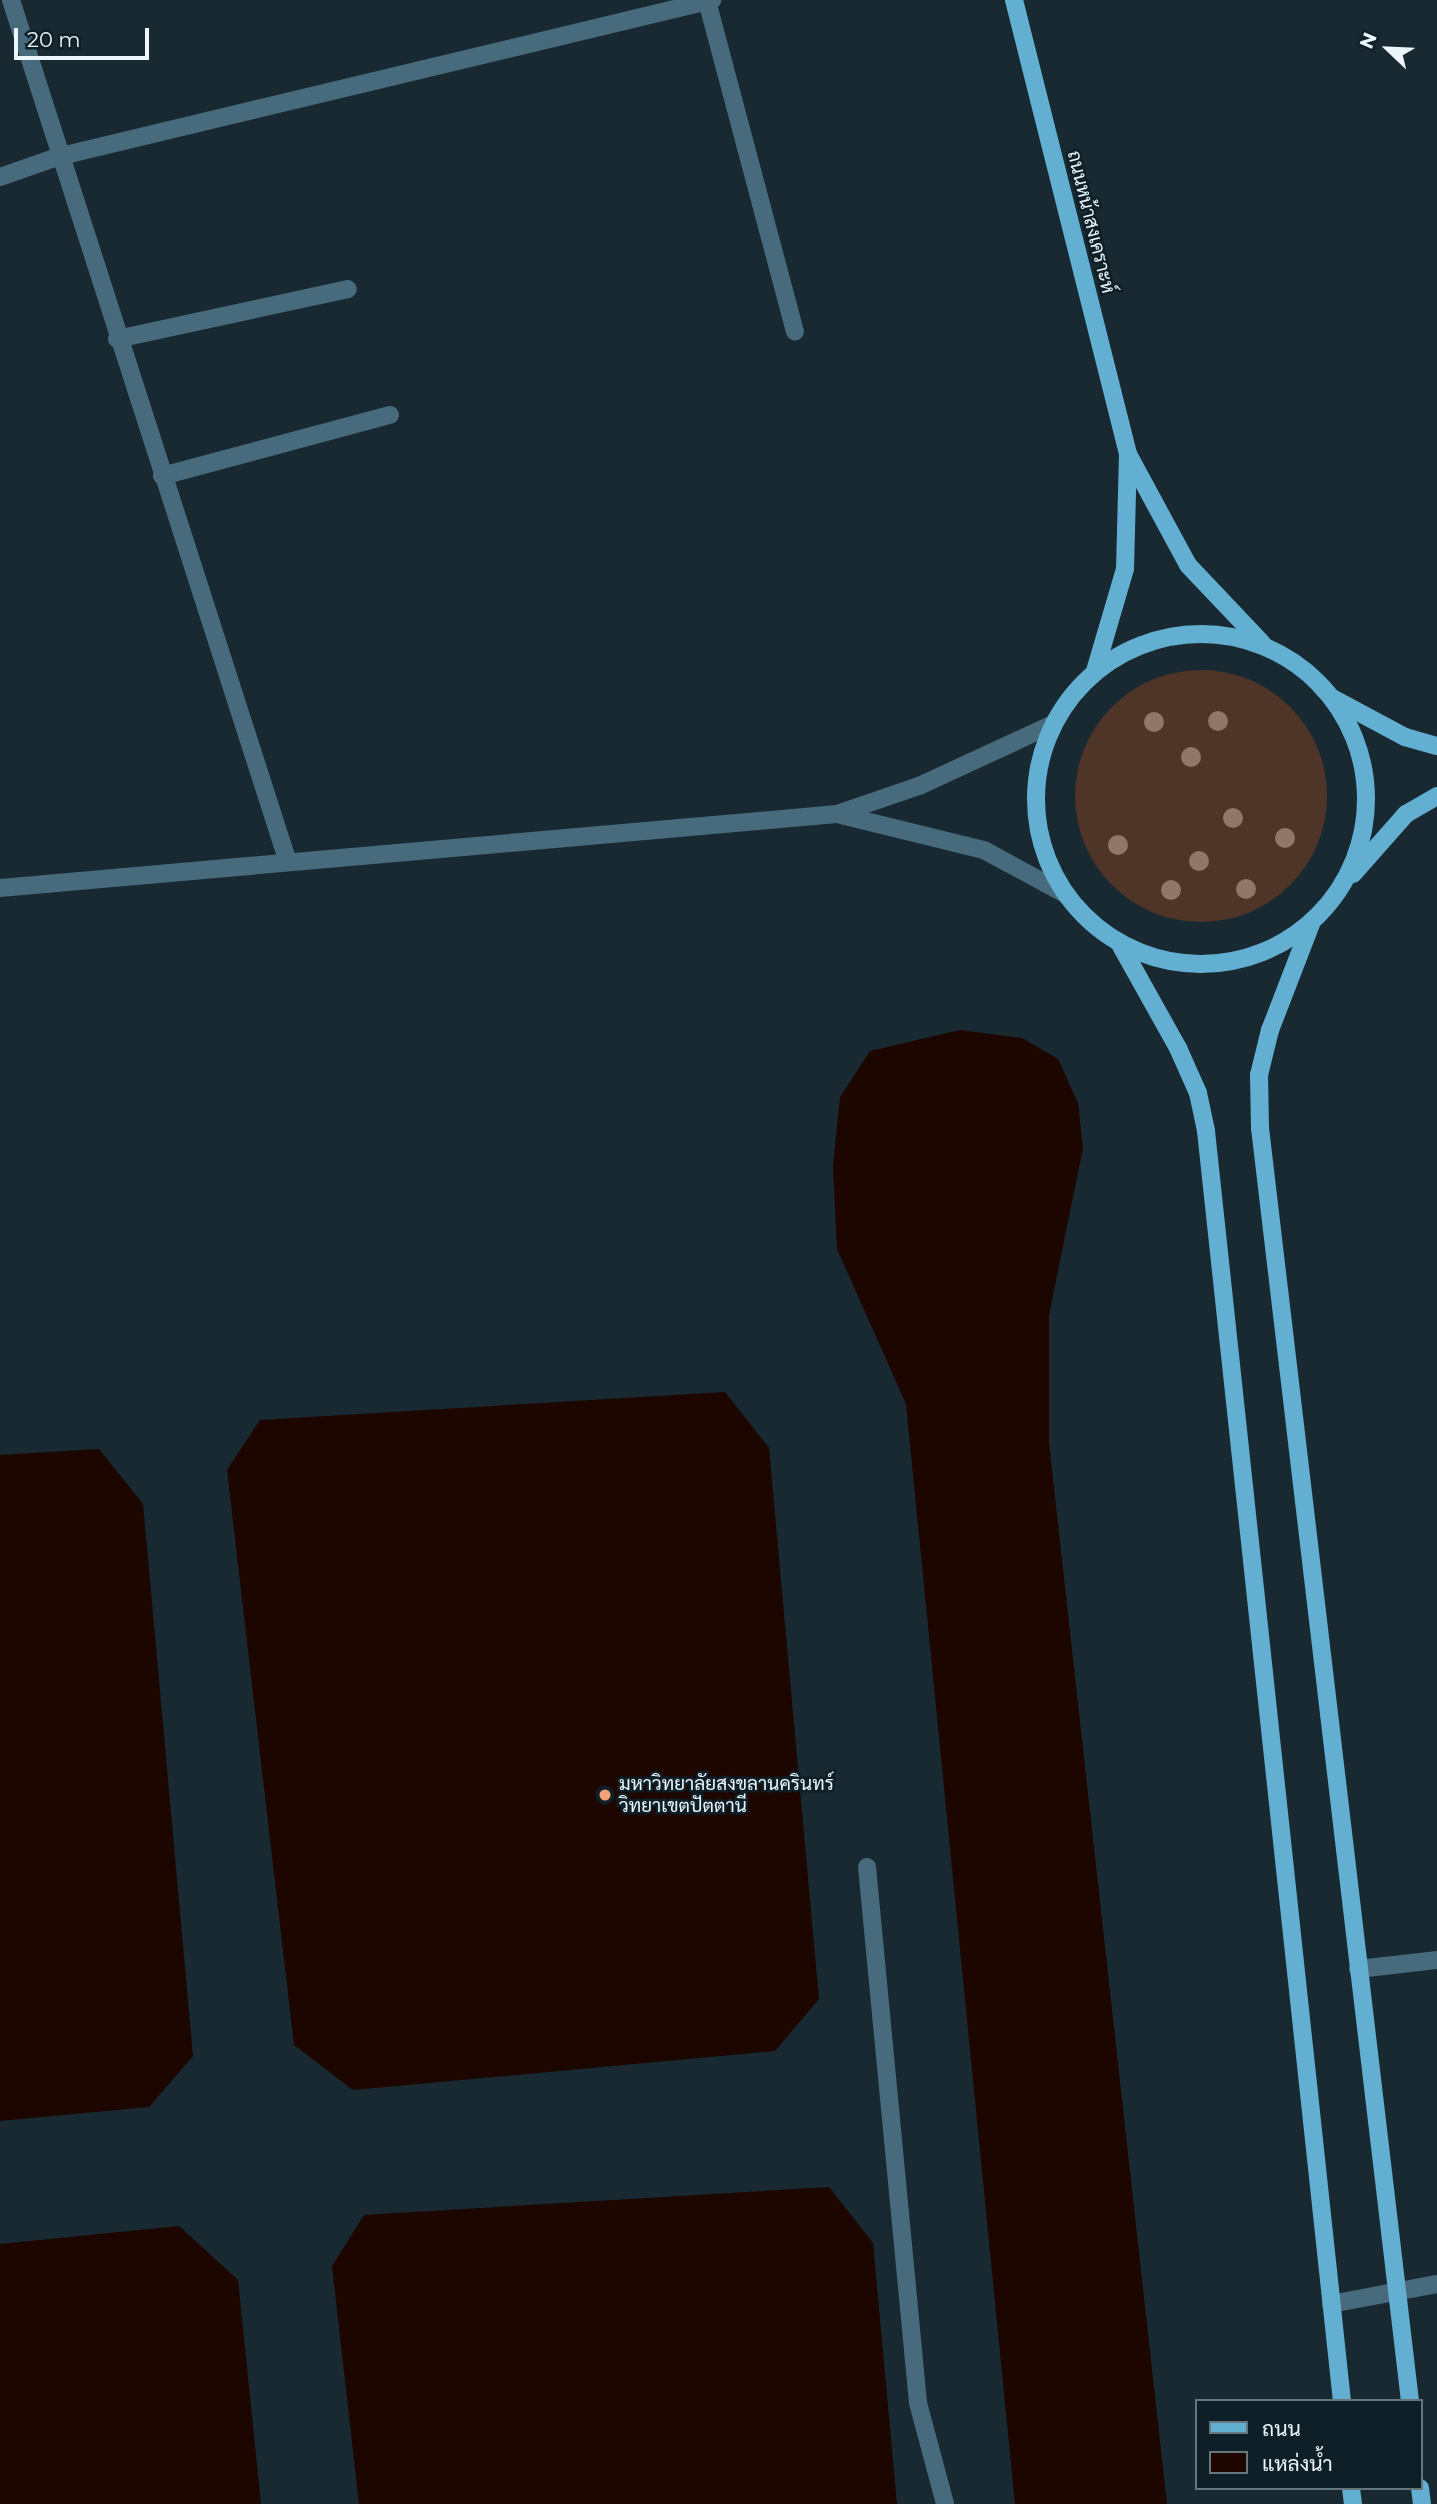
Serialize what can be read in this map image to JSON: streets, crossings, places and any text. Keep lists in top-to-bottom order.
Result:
{
  "streets": {
    "main road": ["ถนนหน้าสงเคราะห์"]
  },
  "places": ["มหาวิทยาลัยสงขลานครินทร์ วิทยาเขตปัตตานี"],
  "legend": ["ถนน", "แหล่งน้ำ"],
  "scale_bar": "20 m",
  "north": "top left"
}
